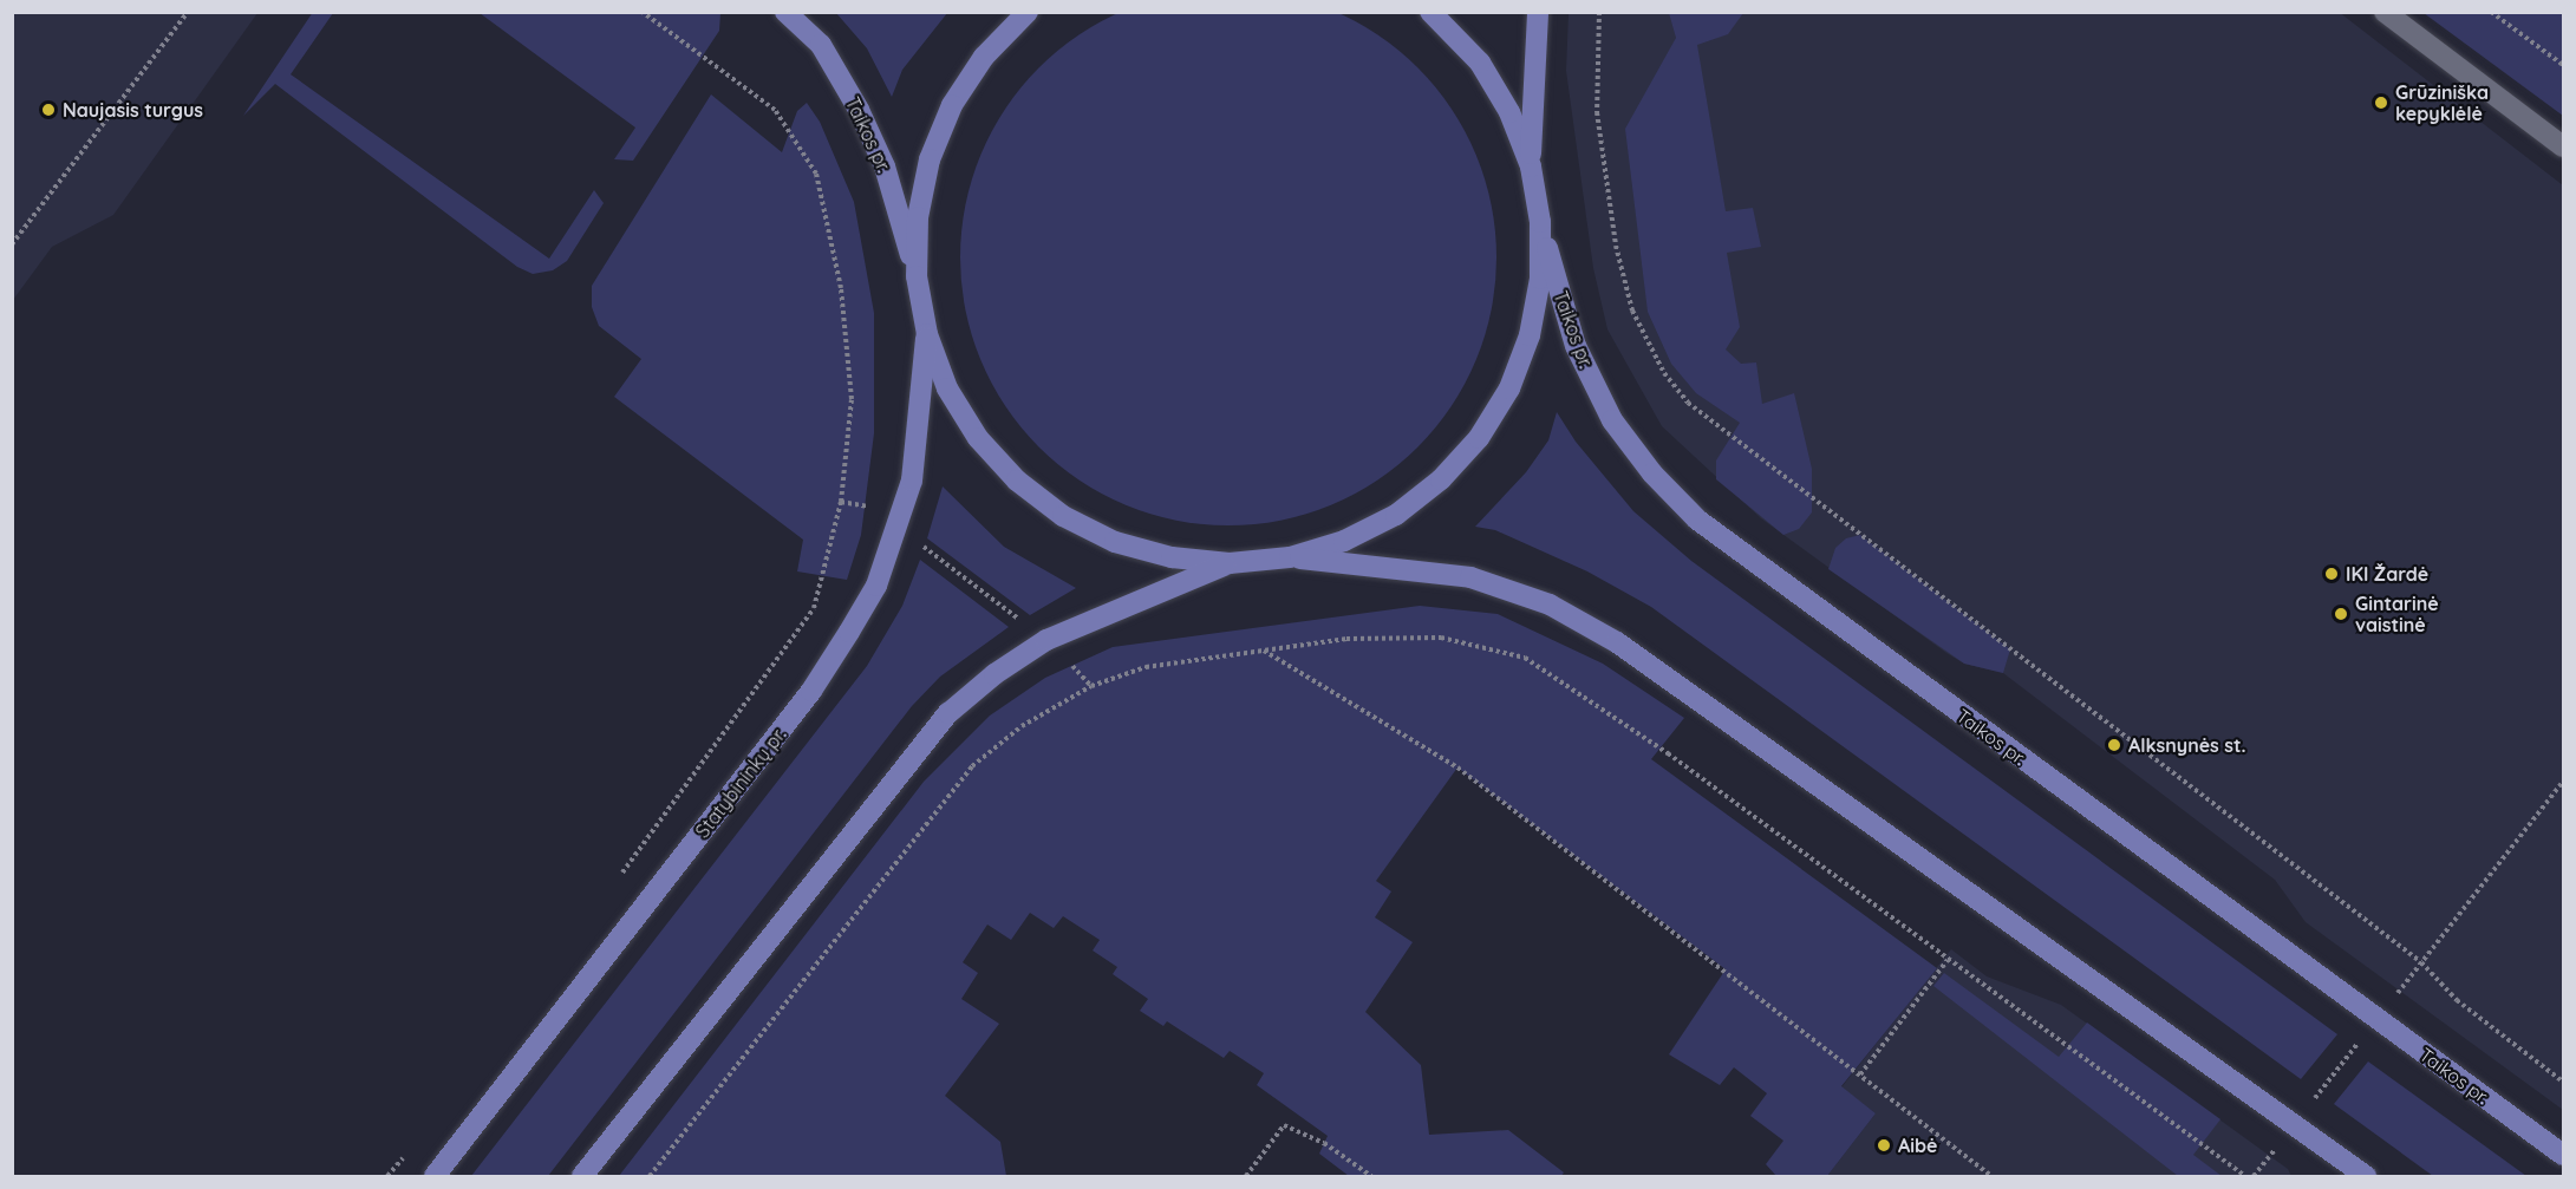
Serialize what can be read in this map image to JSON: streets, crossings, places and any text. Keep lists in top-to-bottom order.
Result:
{
  "streets": {
    "main road": ["Taikos pr.", "Statybininkų pr."]
  },
  "places": [
    "Grūziniška kepyklėlė",
    "Naujasis turgus",
    "IKI Žardė",
    "Gintarinė vaistinė",
    "Alksnynės st.",
    "Aibė"
  ]
}
